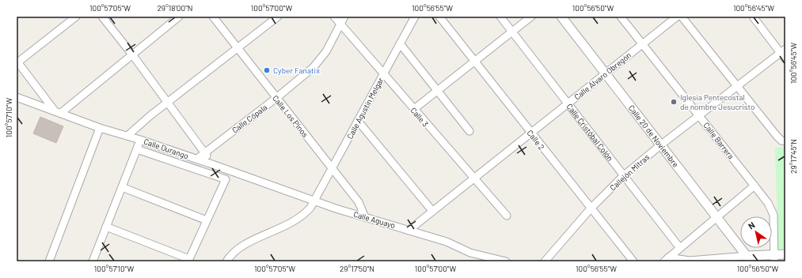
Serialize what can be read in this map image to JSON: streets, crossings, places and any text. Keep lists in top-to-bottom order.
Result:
{
  "streets": {
    "street": [
      "Calle Álvaro Obregón",
      "Calle Agustín Melgar",
      "Calle Los Pinos",
      "Calle 3",
      "Calle Cópala",
      "Calle Cristóbal Colón",
      "Calle 20 de Noviembre",
      "Calle 2",
      "Calle Barrera",
      "Calle Durango",
      "Callejón Mitras",
      "Calle Aguayo"
    ]
  },
  "crossings": [
    ["Calle Álvaro Obregón", "Calle 3"],
    ["Calle Álvaro Obregón", "Calle Cristóbal Colón"],
    ["Calle Álvaro Obregón", "Calle 20 de Noviembre"],
    ["Calle Álvaro Obregón", "Calle 2"],
    ["Calle Álvaro Obregón", "Calle Barrera"],
    ["Calle Álvaro Obregón", "Calle Aguayo"],
    ["Calle Agustín Melgar", "Calle Los Pinos"],
    ["Calle Agustín Melgar", "Calle 3"],
    ["Calle Agustín Melgar", "Calle Durango"],
    ["Calle Agustín Melgar", "Calle Aguayo"],
    ["Calle Los Pinos", "Calle Cópala"],
    ["Calle Los Pinos", "Calle Aguayo"],
    ["Calle 3", "Calle Cópala"],
    ["Calle Cópala", "Calle Durango"],
    ["Calle Cristóbal Colón", "Callejón Mitras"],
    ["Calle 20 de Noviembre", "Callejón Mitras"],
    ["Calle 2", "Callejón Mitras"],
    ["Calle Barrera", "Callejón Mitras"],
    ["Calle Durango", "Calle Aguayo"]
  ],
  "places": ["Cyber Fanatix", "Iglesia Pentecostal de nombre Jesucristo"],
  "north": "top left",
  "coordinates": [
    "100°57'05\"W",
    "29°18'00\"N",
    "100°57'00\"W",
    "100°56'55\"W",
    "100°56'50\"W",
    "100°56'45\"W",
    "100°57'10\"W",
    "29°17'45\"N",
    "29°17'50\"N"
  ]
}
